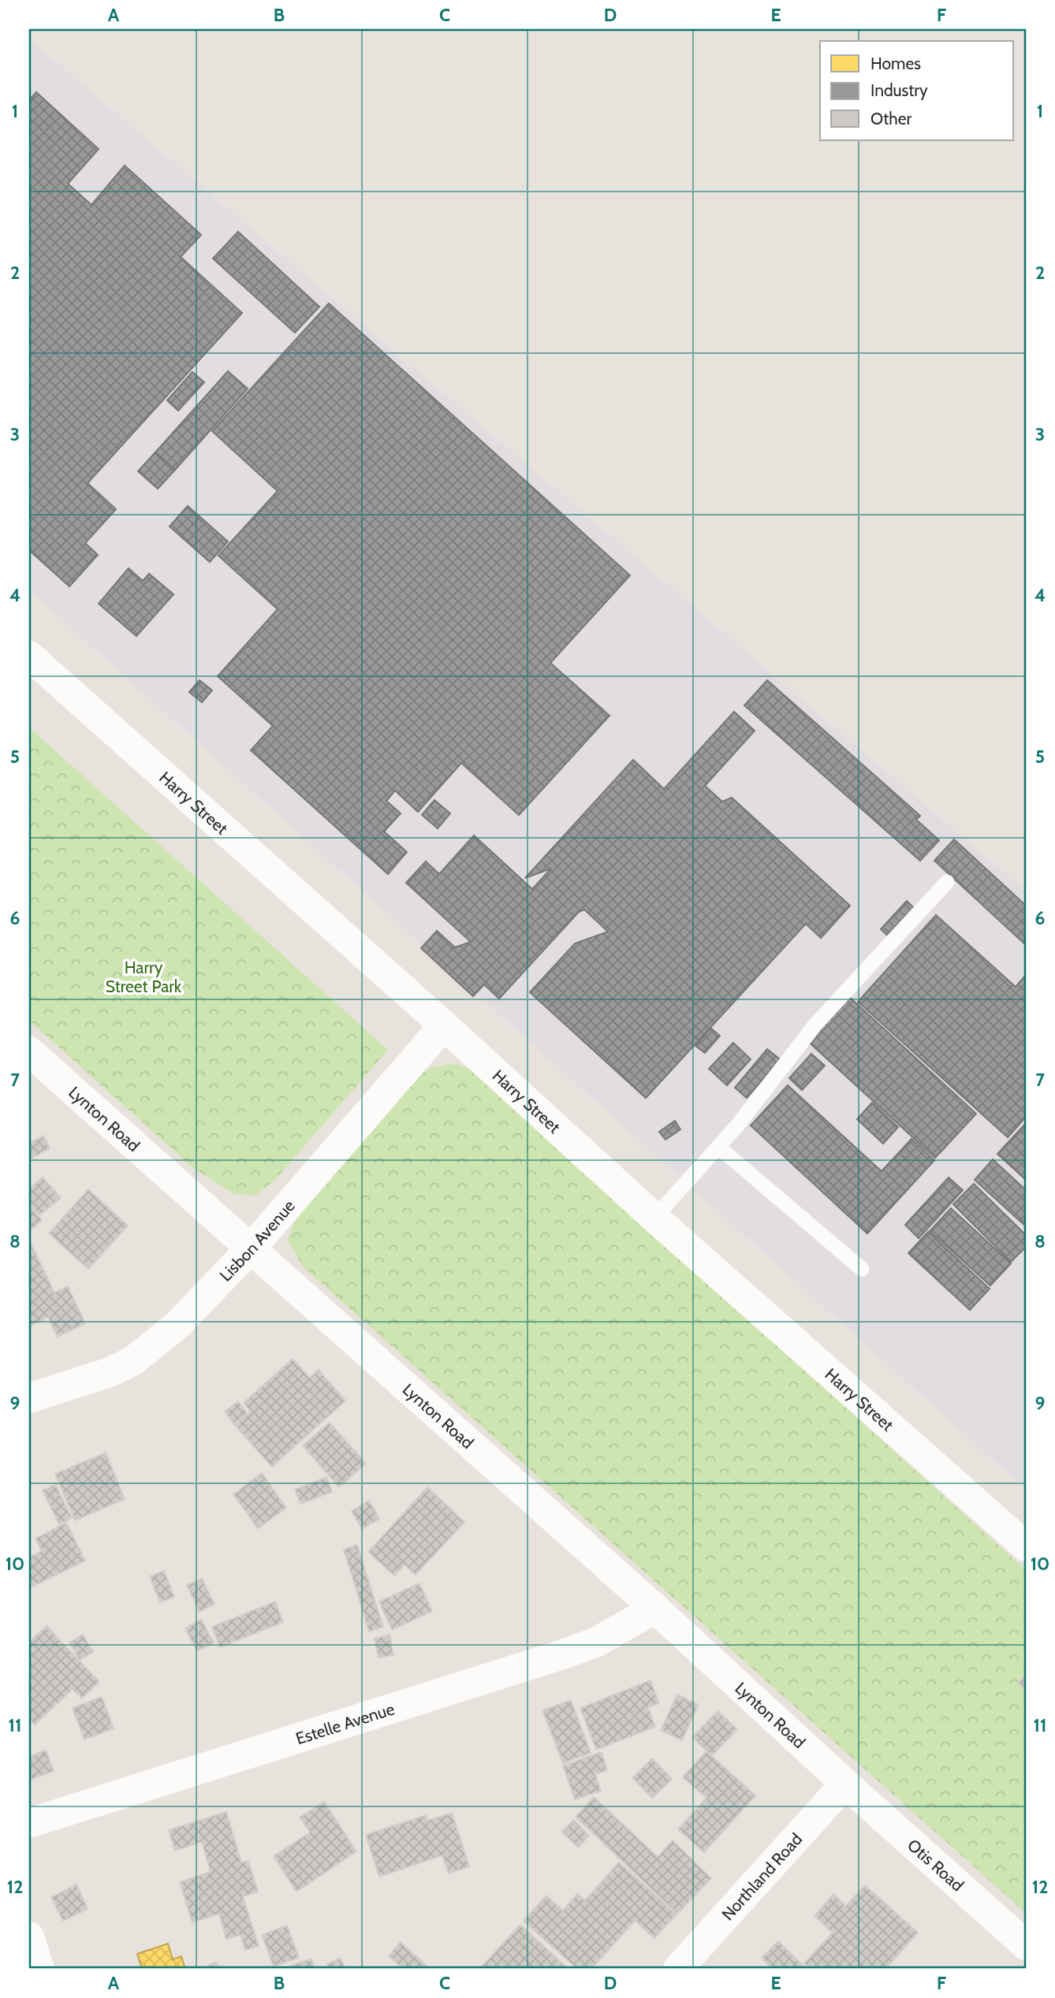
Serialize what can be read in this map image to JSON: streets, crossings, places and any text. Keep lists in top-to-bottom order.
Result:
{
  "streets": {
    "street": [
      "Harry Street",
      "Lynton Road",
      "Lisbon Avenue",
      "Estelle Avenue",
      "Otis Road",
      "Northland Road"
    ]
  },
  "crossings": [
    ["Harry Street", "Lisbon Avenue"],
    ["Lynton Road", "Lisbon Avenue"],
    ["Lynton Road", "Estelle Avenue"],
    ["Lynton Road", "Otis Road"],
    ["Lynton Road", "Northland Road"],
    ["Otis Road", "Northland Road"]
  ],
  "parks": ["Harry Street Park"],
  "legend": ["Homes", "Industry", "Other"],
  "grid": {
    "columns": [
      "A",
      "B",
      "C",
      "D",
      "E",
      "F"
    ],
    "rows": [
      "1",
      "2",
      "3",
      "4",
      "5",
      "6",
      "7",
      "8",
      "9",
      "10",
      "11",
      "12"
    ]
  }
}
